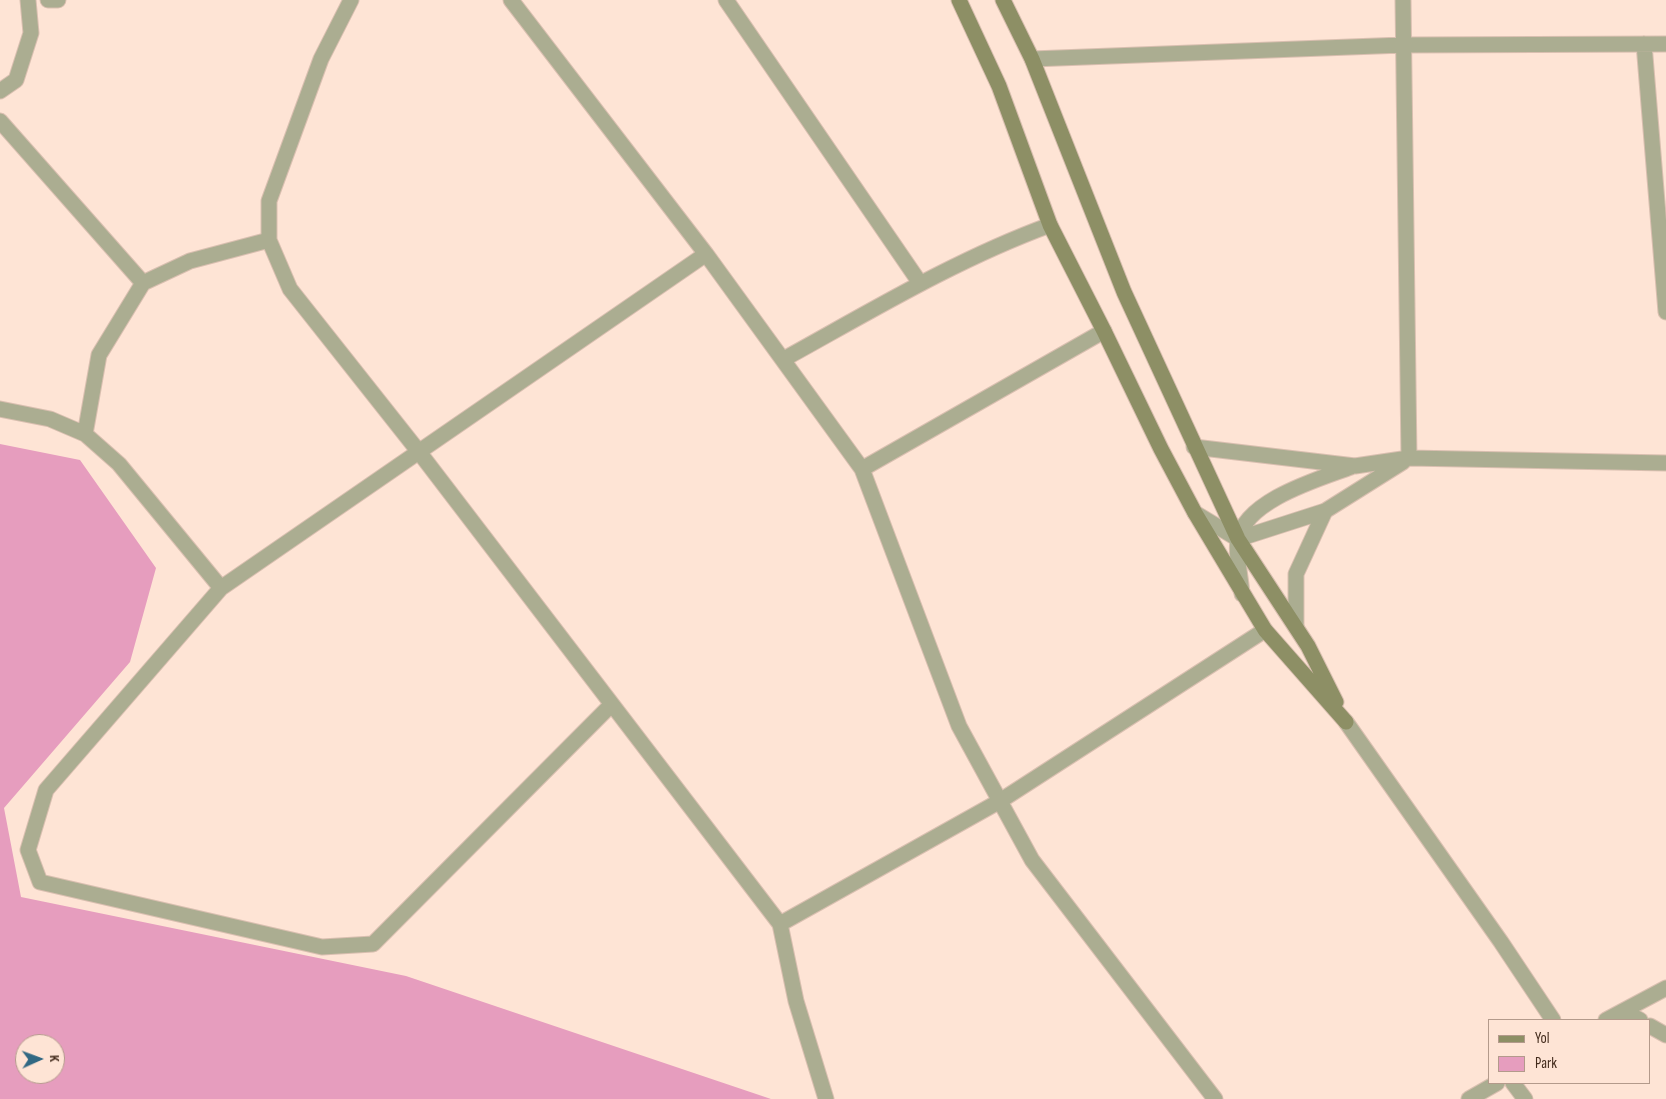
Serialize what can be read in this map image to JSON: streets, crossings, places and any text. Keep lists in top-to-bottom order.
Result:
{
  "legend": ["Yol", "Park"],
  "north": "right"
}
